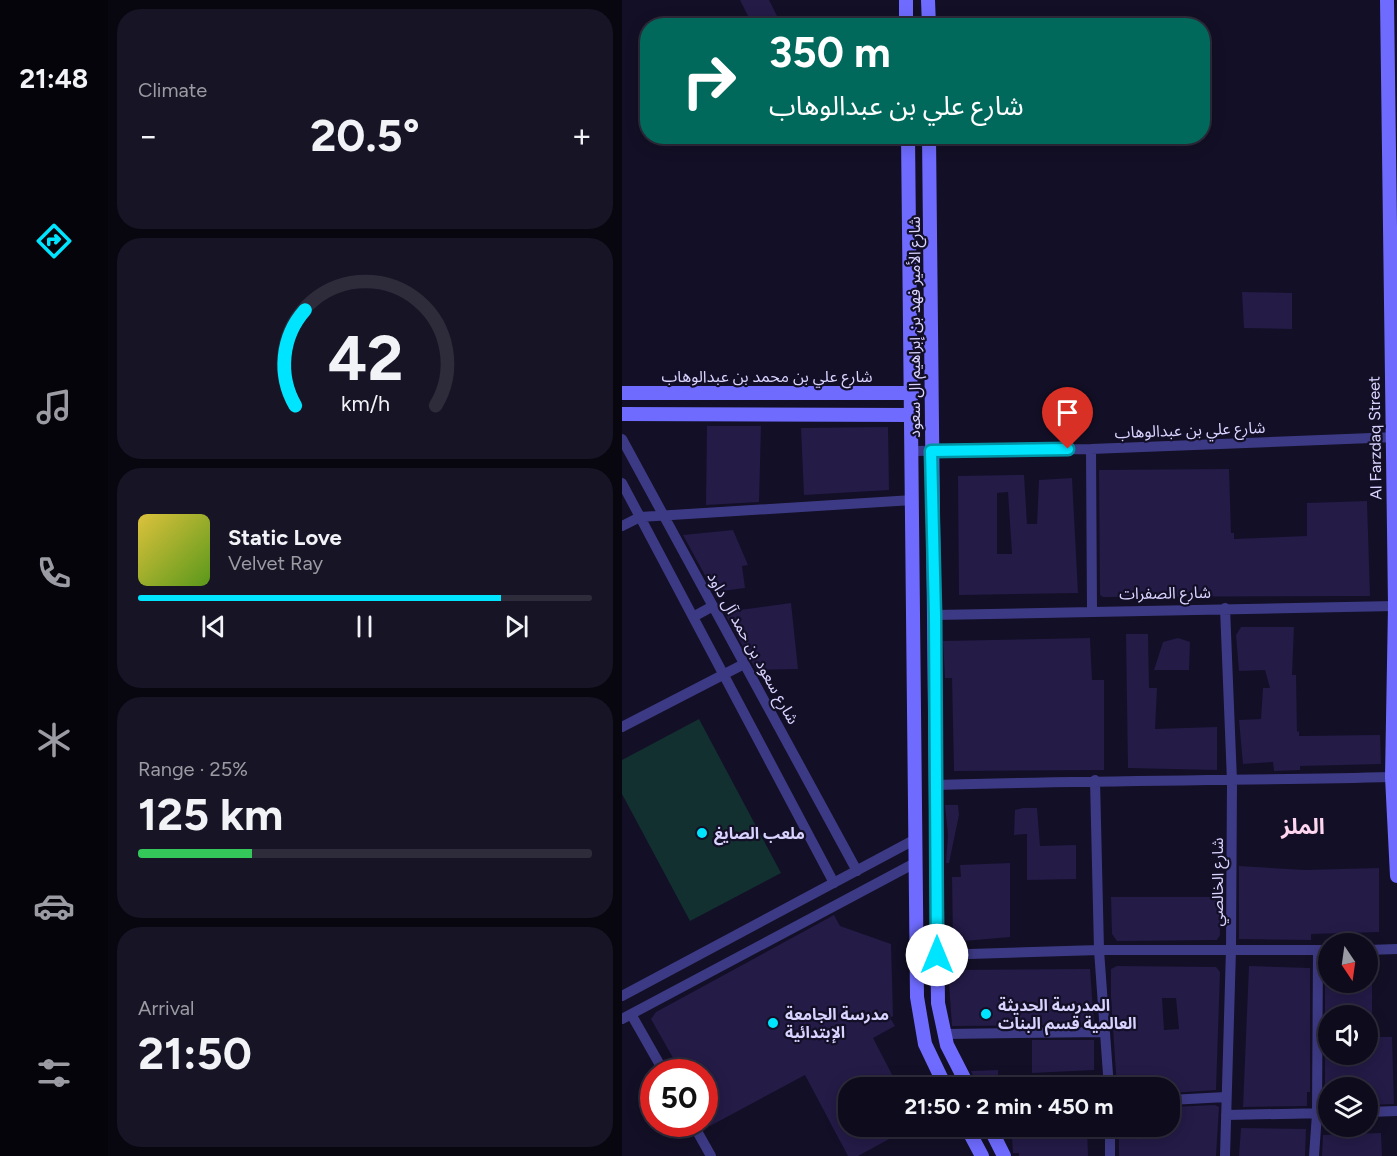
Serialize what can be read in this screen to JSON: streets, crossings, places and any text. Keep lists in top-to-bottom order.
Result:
{
  "streets": {
    "main road": ["شارع الأمير فهد بن إبراهيم ال سعود", "شارع علي بن محمد بن عبدالوهاب", "Al Farzdaq Street"],
    "street": [
      "شارع علي بن عبدالوهاب",
      "شارع الصفرات",
      "شارع سعود بن حمد آل داود",
      "شارع الخالصي"
    ]
  },
  "crossings": [
    ["شارع الأمير فهد بن إبراهيم ال سعود", "شارع علي بن محمد بن عبدالوهاب"],
    ["شارع الأمير فهد بن إبراهيم ال سعود", "شارع علي بن عبدالوهاب"],
    ["شارع الأمير فهد بن إبراهيم ال سعود", "شارع الصفرات"],
    ["شارع علي بن عبدالوهاب", "Al Farzdaq Street"],
    ["Al Farzdaq Street", "شارع الصفرات"],
    ["شارع الصفرات", "شارع الخالصي"]
  ],
  "districts": ["الملز"],
  "places": ["ملعب الصايغ", "المدرسة الحديثة العالمية قسم البنات", "مدرسة الجامعة الإبتدائية"],
  "north": "bottom",
  "page": {
    "tabs": "21:48",
    "tile": [
      "Climate",
      ["Range · 25%", "125 km"],
      ["Arrival", "21:50"]
    ],
    "turn": ["350 m", "شارع علي بن عبدالوهاب"],
    "heat": ["−", "20.5°", "+"],
    "song": ["Static Love", "Velvet Ray"],
    "limit": "50",
    "trip": "21:50 · 2 min · 450 m",
    "gauge": ["42", "km/h"]
  }
}
